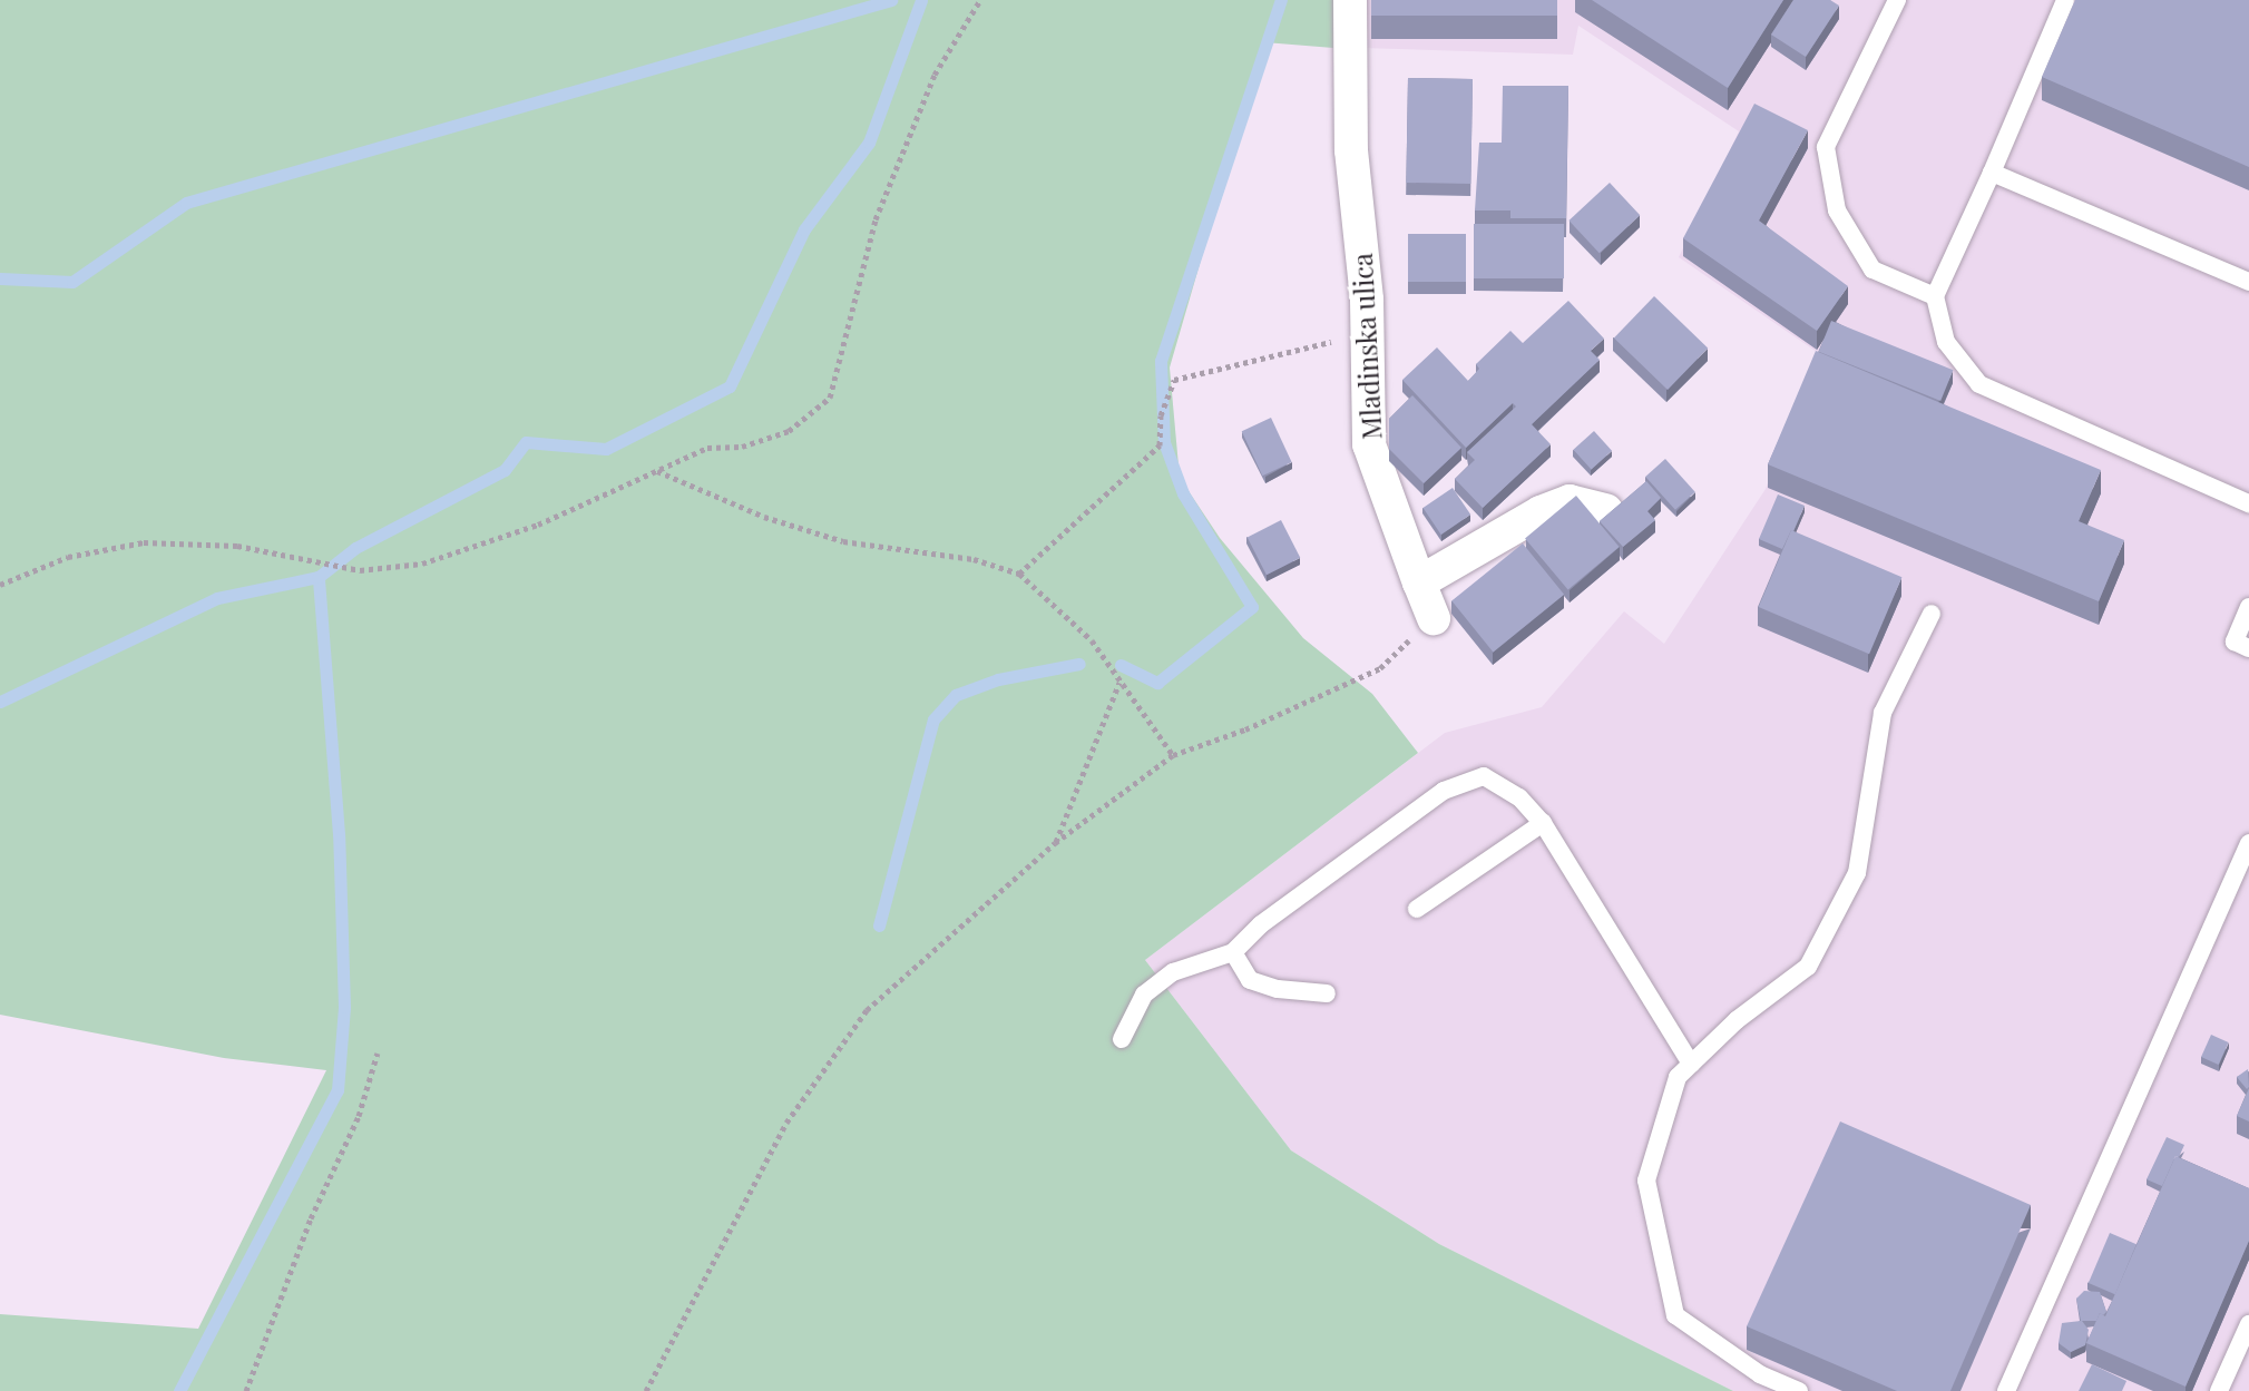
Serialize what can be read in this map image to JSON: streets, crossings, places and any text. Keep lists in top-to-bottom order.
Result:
{
  "streets": {
    "street": ["Mladinska ulica"]
  }
}
